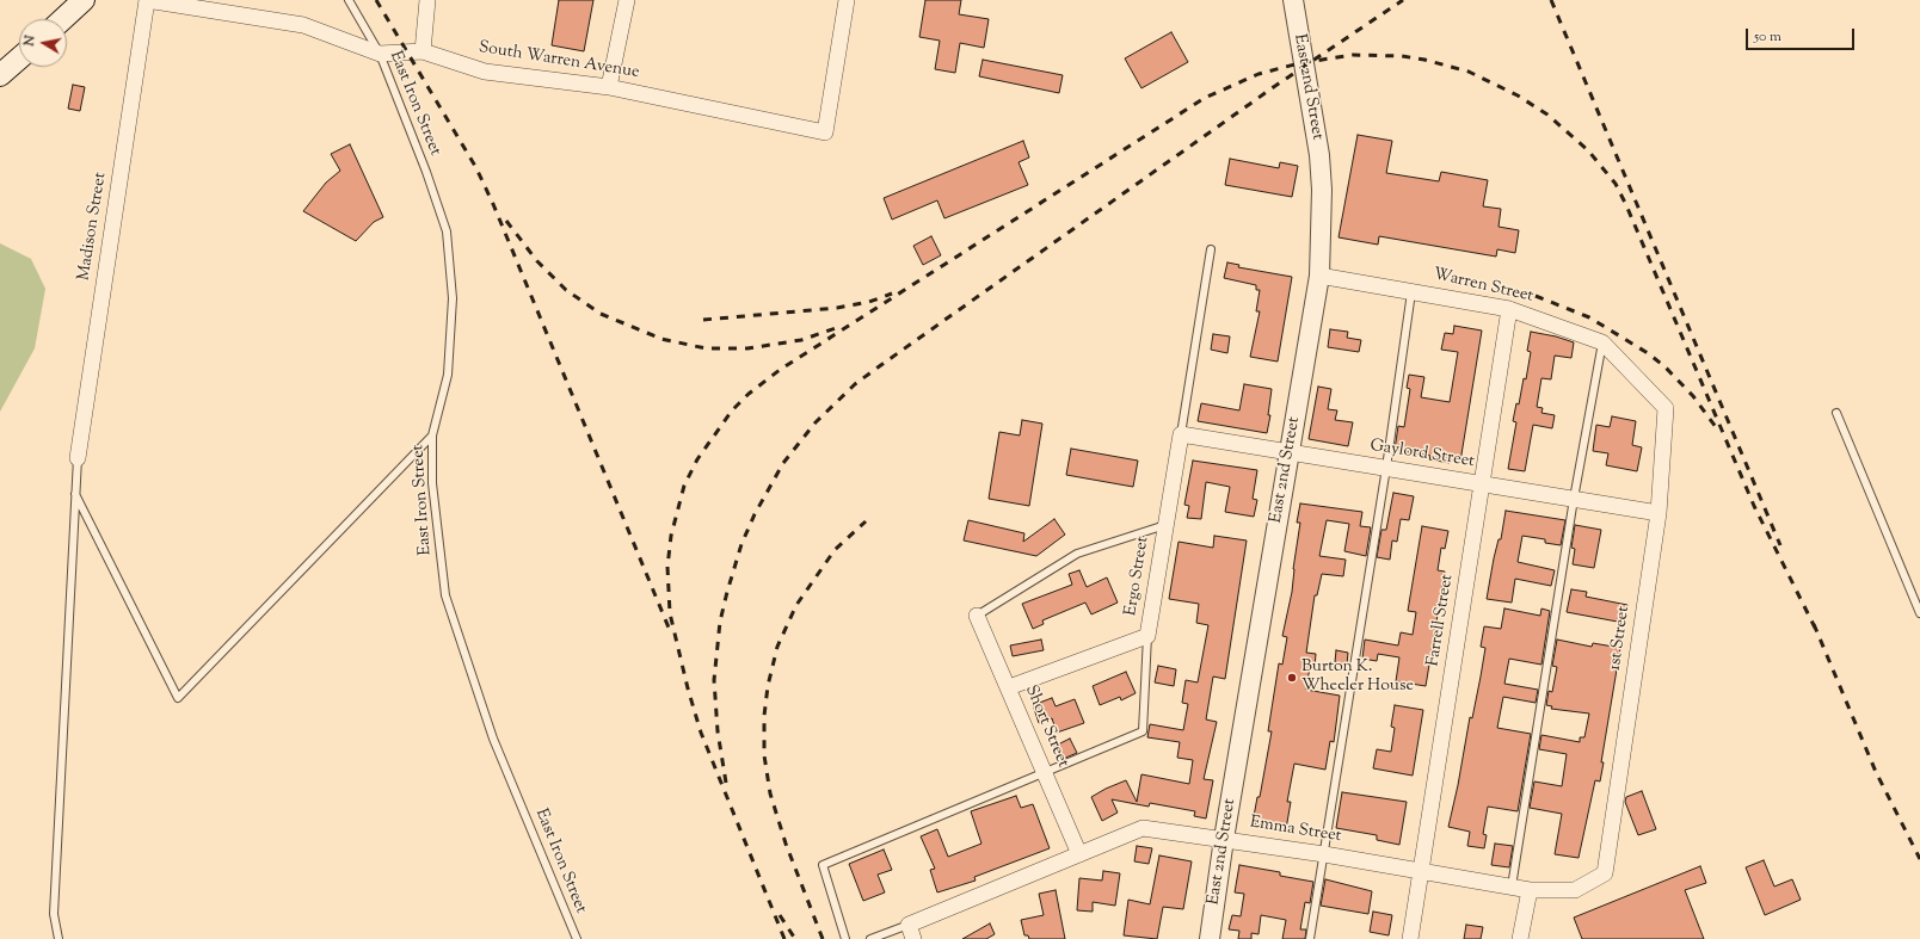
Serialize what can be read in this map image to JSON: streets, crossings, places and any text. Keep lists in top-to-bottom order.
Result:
{
  "streets": {
    "street": [
      "South Warren Avenue",
      "East 2nd Street",
      "Madison Street",
      "Warren Street",
      "Gaylord Street",
      "Ergo Street",
      "Farrell Street",
      "1st Street",
      "Short Street",
      "Emma Street"
    ],
    "lane": ["East Iron Street"]
  },
  "crossings": [
    ["South Warren Avenue", "East Iron Street"],
    ["South Warren Avenue", "Madison Street"],
    ["East 2nd Street", "Warren Street"],
    ["East 2nd Street", "Gaylord Street"],
    ["East 2nd Street", "Emma Street"],
    ["Warren Street", "Farrell Street"],
    ["Warren Street", "1st Street"],
    ["Gaylord Street", "Ergo Street"],
    ["Gaylord Street", "Farrell Street"],
    ["Gaylord Street", "1st Street"],
    ["Ergo Street", "Short Street"],
    ["Farrell Street", "Emma Street"],
    ["1st Street", "Emma Street"],
    ["Short Street", "Emma Street"]
  ],
  "places": ["Burton K. Wheeler House"],
  "scale_bar": "50 m",
  "north": "left"
}
